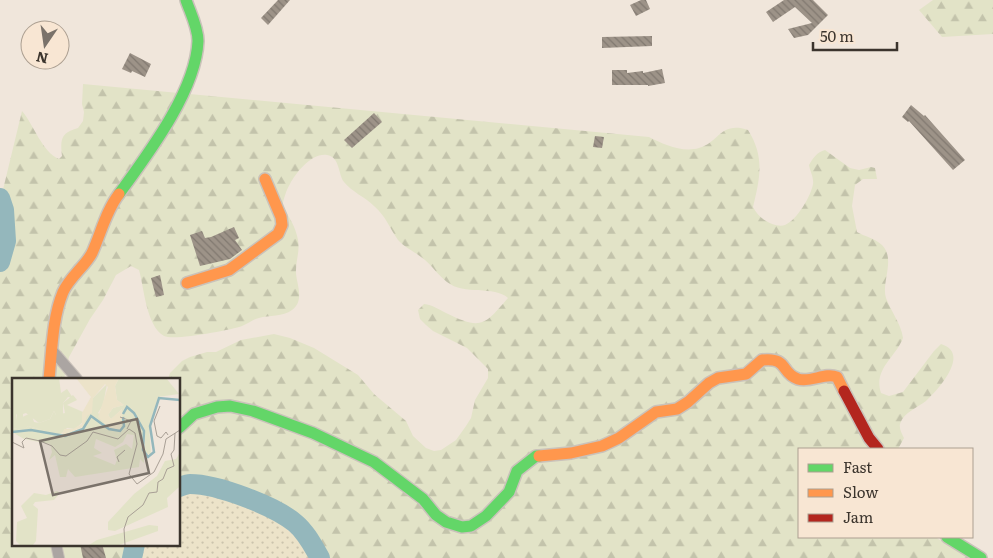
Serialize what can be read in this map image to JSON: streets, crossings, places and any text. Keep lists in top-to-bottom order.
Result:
{
  "legend": ["Fast", "Slow", "Jam"],
  "scale_bar": "50 m",
  "north": "bottom"
}
